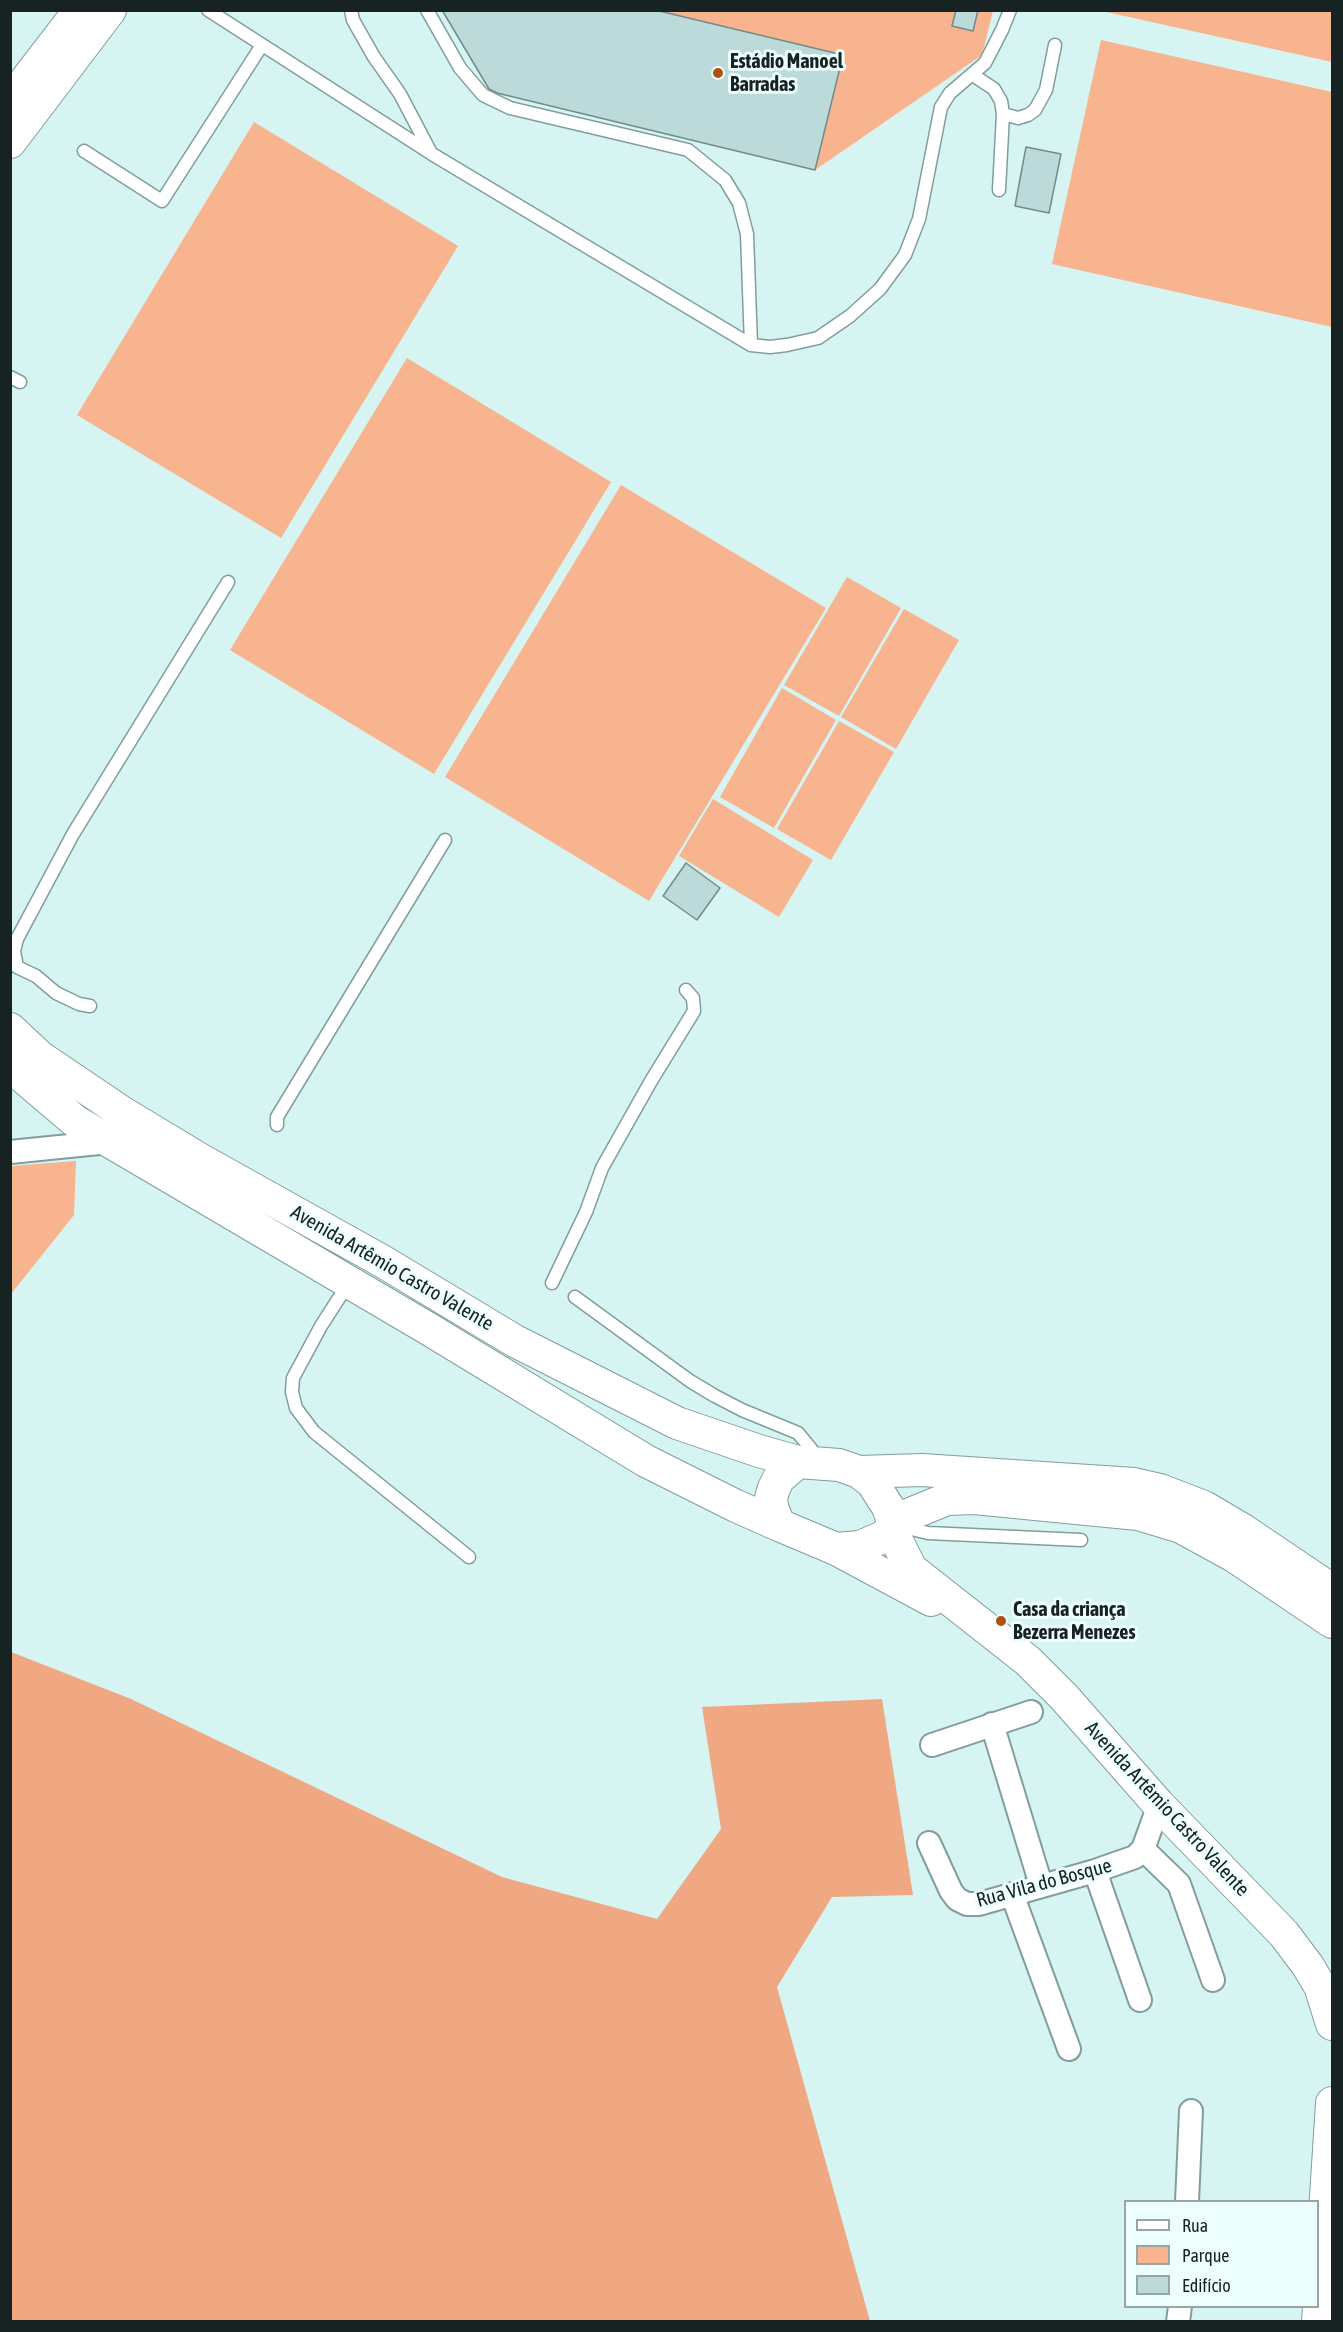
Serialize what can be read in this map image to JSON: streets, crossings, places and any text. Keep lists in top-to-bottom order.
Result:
{
  "streets": {
    "main road": ["Avenida Artêmio Castro Valente"],
    "street": ["Rua Vila do Bosque"]
  },
  "places": ["Estádio Manoel Barradas", "Casa da criança Bezerra Menezes"],
  "legend": ["Rua", "Parque", "Edifício"]
}
